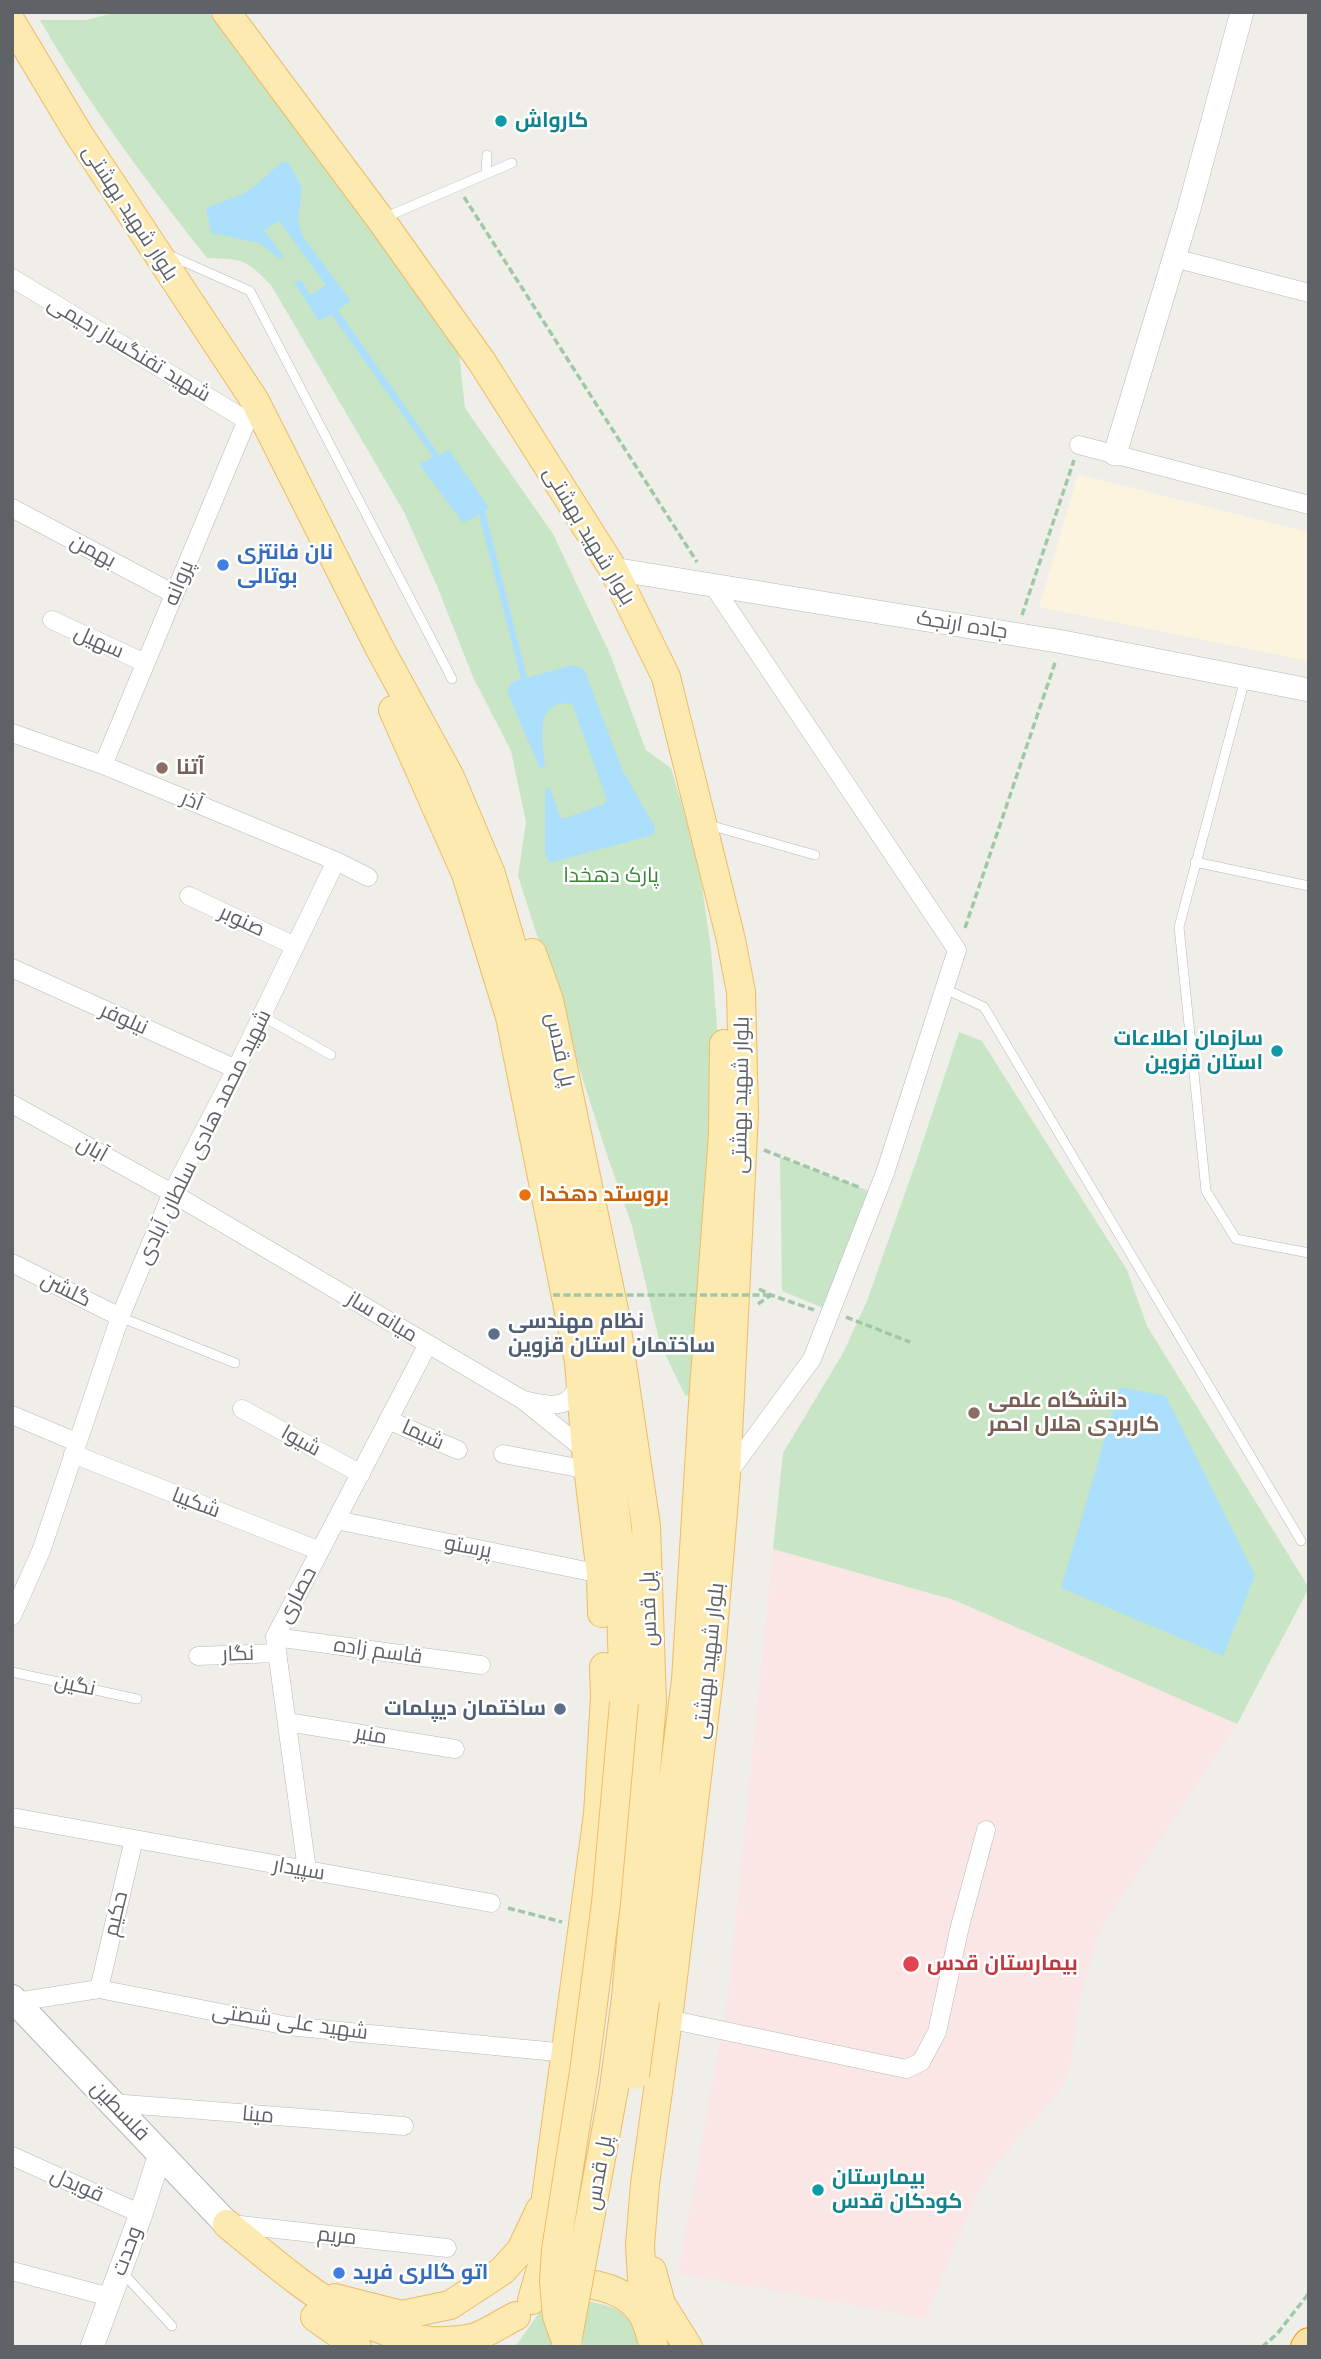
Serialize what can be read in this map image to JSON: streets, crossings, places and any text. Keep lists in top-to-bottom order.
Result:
{
  "streets": {
    "main road": ["بلوار شهید بهشتی", "پل قدس", "فلسطین"],
    "street": [
      "شهید تفنگساز رحیمی",
      "بهمن",
      "پروانه",
      "جاده ارنجک",
      "سهیل",
      "آذر",
      "صنوبر",
      "نیلوفر",
      "شهید محمد هادی سلطان آبادی",
      "آبان",
      "گلشن",
      "میانه ساز",
      "شیما",
      "شیوا",
      "شکیبا",
      "پرستو",
      "حصاری",
      "قاسم زاده",
      "نگار",
      "منیر",
      "سپیدار",
      "حکیم",
      "شهید علی شصتی",
      "مینا",
      "قویدل",
      "مریم",
      "وحدت"
    ],
    "lane": ["نگین"]
  },
  "crossings": [
    ["بلوار شهید بهشتی", "شهید تفنگساز رحیمی"],
    ["بلوار شهید بهشتی", "پروانه"],
    ["بلوار شهید بهشتی", "جاده ارنجک"],
    ["بلوار شهید بهشتی", "پل قدس"],
    ["شهید تفنگساز رحیمی", "پروانه"],
    ["بهمن", "پروانه"],
    ["پروانه", "سهیل"],
    ["پروانه", "آذر"],
    ["آذر", "شهید محمد هادی سلطان آبادی"],
    ["صنوبر", "شهید محمد هادی سلطان آبادی"],
    ["نیلوفر", "شهید محمد هادی سلطان آبادی"],
    ["شهید محمد هادی سلطان آبادی", "آبان"],
    ["شهید محمد هادی سلطان آبادی", "گلشن"],
    ["شهید محمد هادی سلطان آبادی", "میانه ساز"],
    ["شهید محمد هادی سلطان آبادی", "شکیبا"],
    ["آبان", "میانه ساز"],
    ["میانه ساز", "حصاری"],
    ["شیما", "حصاری"],
    ["شیوا", "حصاری"],
    ["شکیبا", "حصاری"],
    ["پرستو", "حصاری"],
    ["حصاری", "قاسم زاده"],
    ["حصاری", "نگار"],
    ["حصاری", "منیر"],
    ["حصاری", "سپیدار"],
    ["قاسم زاده", "نگار"],
    ["سپیدار", "حکیم"],
    ["حکیم", "شهید علی شصتی"],
    ["شهید علی شصتی", "فلسطین"],
    ["فلسطین", "مینا"],
    ["فلسطین", "مریم"],
    ["فلسطین", "وحدت"],
    ["قویدل", "وحدت"]
  ],
  "parks": ["پارک دهخدا"],
  "places": [
    "کارواش",
    "نان فانتزی بوتالی",
    "آتنا",
    "سازمان اطلاعات استان قزوین",
    "بروستد دهخدا",
    "نظام مهندسی ساختمان استان قزوین",
    "دانشگاه علمی کاربردی هلال احمر",
    "ساختمان دیپلمات",
    "بیمارستان قدس",
    "بیمارستان کودکان قدس",
    "اتو گالری فرید"
  ]
}
